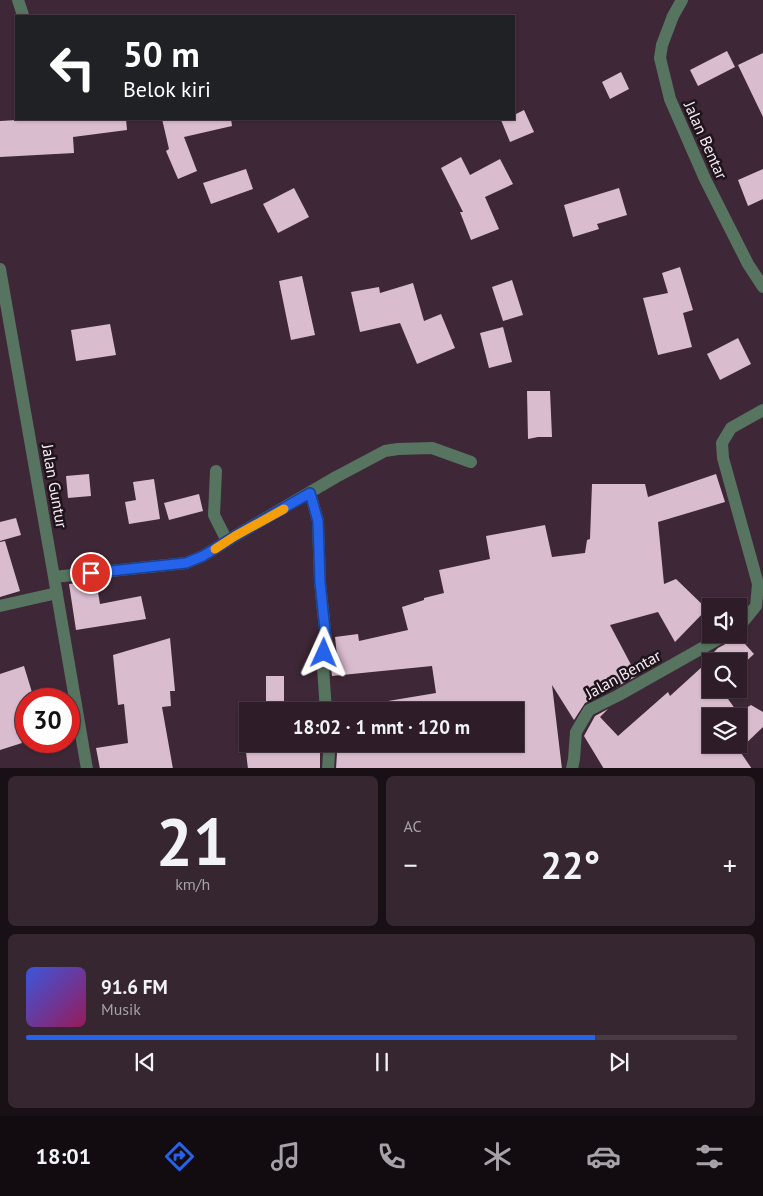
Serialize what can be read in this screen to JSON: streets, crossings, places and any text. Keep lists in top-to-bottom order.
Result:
{
  "streets": {
    "street": ["Jalan Bentar", "Jalan Guntur"]
  },
  "page": {
    "turn": ["50 m", "Belok kiri"],
    "limit": "30",
    "trip": "18:02 · 1 mnt · 120 m",
    "tile": [
      ["21", "km/h"],
      "AC"
    ],
    "heat": ["−", "22°", "+"],
    "song": ["91.6 FM", "Musik"],
    "tabs": "18:01"
  }
}
